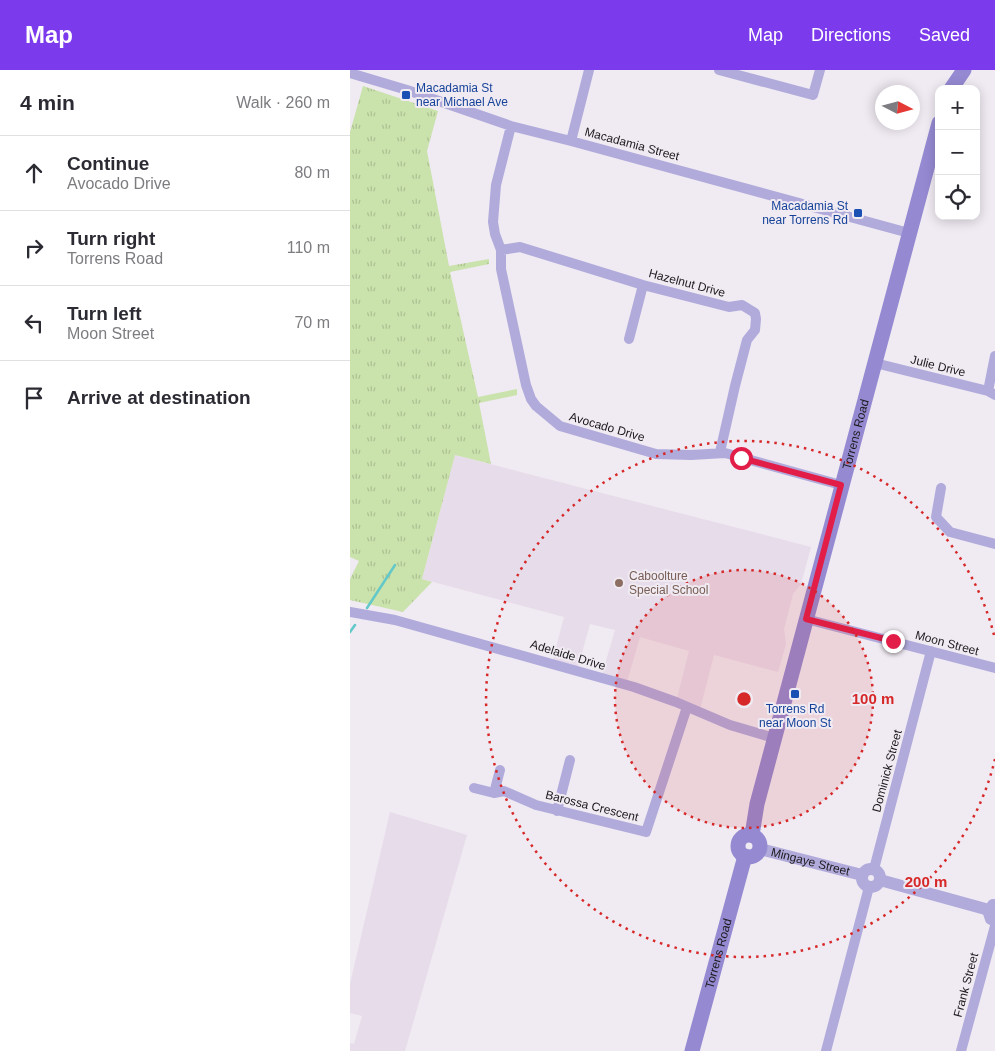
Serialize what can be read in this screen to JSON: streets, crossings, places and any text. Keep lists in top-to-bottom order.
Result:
{
  "streets": {
    "main road": ["Torrens Road"],
    "street": [
      "Macadamia Street",
      "Hazelnut Drive",
      "Julie Drive",
      "Avocado Drive",
      "Moon Street",
      "Adelaide Drive",
      "Dominick Street",
      "Barossa Crescent",
      "Mingaye Street",
      "Frank Street"
    ]
  },
  "crossings": [
    ["Macadamia Street", "Avocado Drive"],
    ["Macadamia Street", "Torrens Road"],
    ["Hazelnut Drive", "Avocado Drive"],
    ["Julie Drive", "Torrens Road"],
    ["Avocado Drive", "Torrens Road"],
    ["Torrens Road", "Moon Street"],
    ["Torrens Road", "Adelaide Drive"],
    ["Torrens Road", "Mingaye Street"],
    ["Moon Street", "Dominick Street"],
    ["Adelaide Drive", "Barossa Crescent"],
    ["Dominick Street", "Mingaye Street"]
  ],
  "places": {
    "transit": ["Macadamia St near Michael Ave", "Macadamia St near Torrens Rd", "Torrens Rd near Moon St"],
    "other": ["Caboolture Special School"]
  },
  "north": "right",
  "page": {
    "header": "Map",
    "nav": ["Map", "Directions", "Saved"],
    "heading": ["4 min", "Walk · 260 m"],
    "map_buttons": ["+", "−"],
    "list": [
      ["Continue", "Avocado Drive", "80 m"],
      ["Turn right", "Torrens Road", "110 m"],
      ["Turn left", "Moon Street", "70 m"],
      "Arrive at destination"
    ]
  },
  "rings": ["100 m", "200 m"]
}
